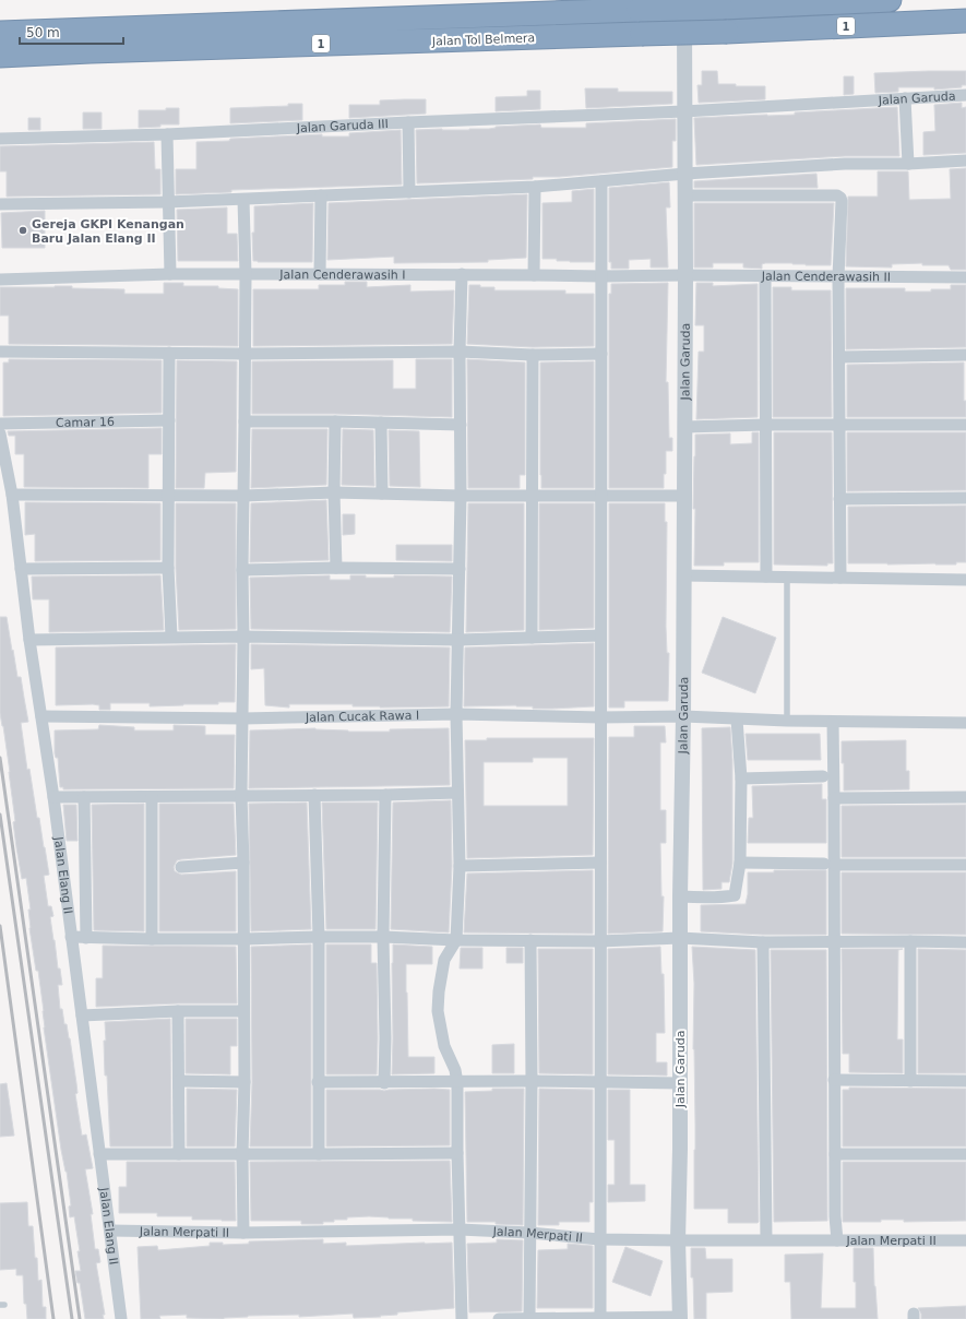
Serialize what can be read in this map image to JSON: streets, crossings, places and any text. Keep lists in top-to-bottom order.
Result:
{
  "streets": {
    "highway": ["1", "Jalan Tol Belmera"],
    "street": [
      "Jalan Garuda",
      "Jalan Garuda III",
      "Jalan Cenderawasih I",
      "Jalan Cenderawasih II",
      "Camar 16",
      "Jalan Cucak Rawa I",
      "Jalan Elang II",
      "Jalan Merpati II"
    ]
  },
  "crossings": [
    ["Jalan Garuda", "Jalan Garuda III"],
    ["Jalan Garuda", "Jalan Cenderawasih I"],
    ["Jalan Garuda", "Jalan Cenderawasih II"],
    ["Jalan Garuda", "Jalan Cucak Rawa I"],
    ["Jalan Garuda", "Jalan Merpati II"],
    ["Jalan Cenderawasih I", "Jalan Cenderawasih II"],
    ["Jalan Cucak Rawa I", "Jalan Elang II"],
    ["Jalan Elang II", "Jalan Merpati II"]
  ],
  "places": ["Gereja GKPI Kenangan Baru Jalan Elang II"],
  "scale_bar": "50 m"
}
